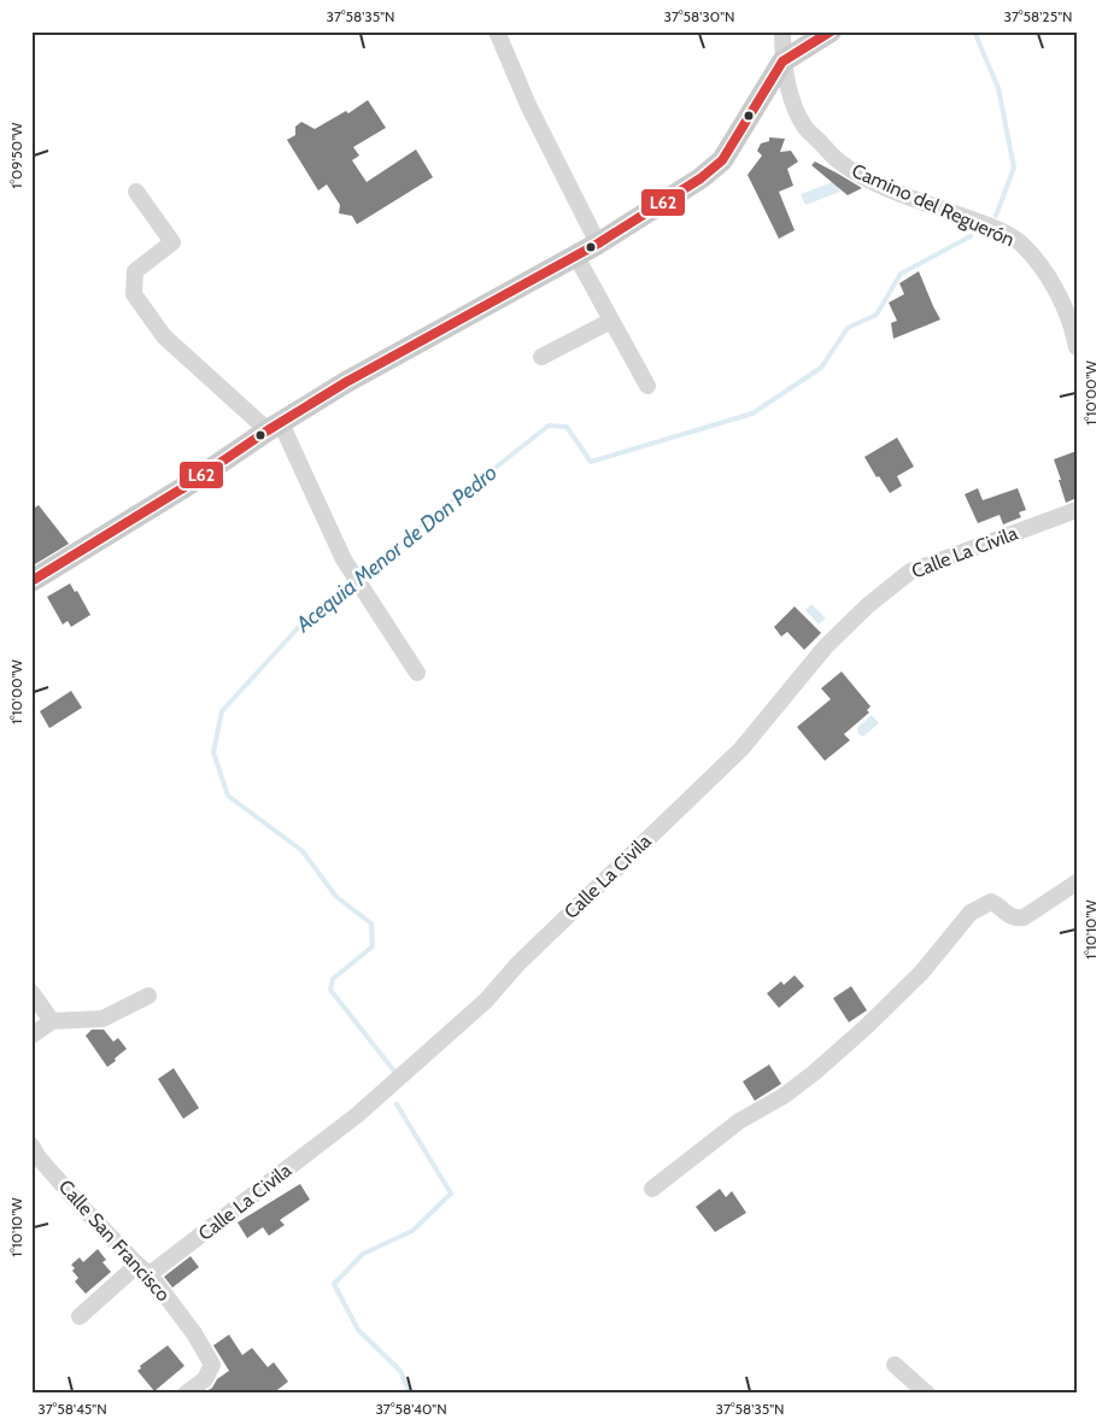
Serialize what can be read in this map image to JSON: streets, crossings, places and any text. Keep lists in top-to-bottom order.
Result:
{
  "streets": {
    "street": ["Camino del Reguerón", "Calle La Civila", "Calle San Francisco"]
  },
  "crossings": [
    ["Calle La Civila", "Calle San Francisco"]
  ],
  "water": ["Acequia Menor de Don Pedro"],
  "lines": ["transit line L62"],
  "coordinates": [
    "37°58'35\"N",
    "37°58'30\"N",
    "37°58'25\"N",
    "1°09'50\"W",
    "1°10'00\"W",
    "1°10'10\"W",
    "37°58'45\"N",
    "37°58'40\"N"
  ]
}
